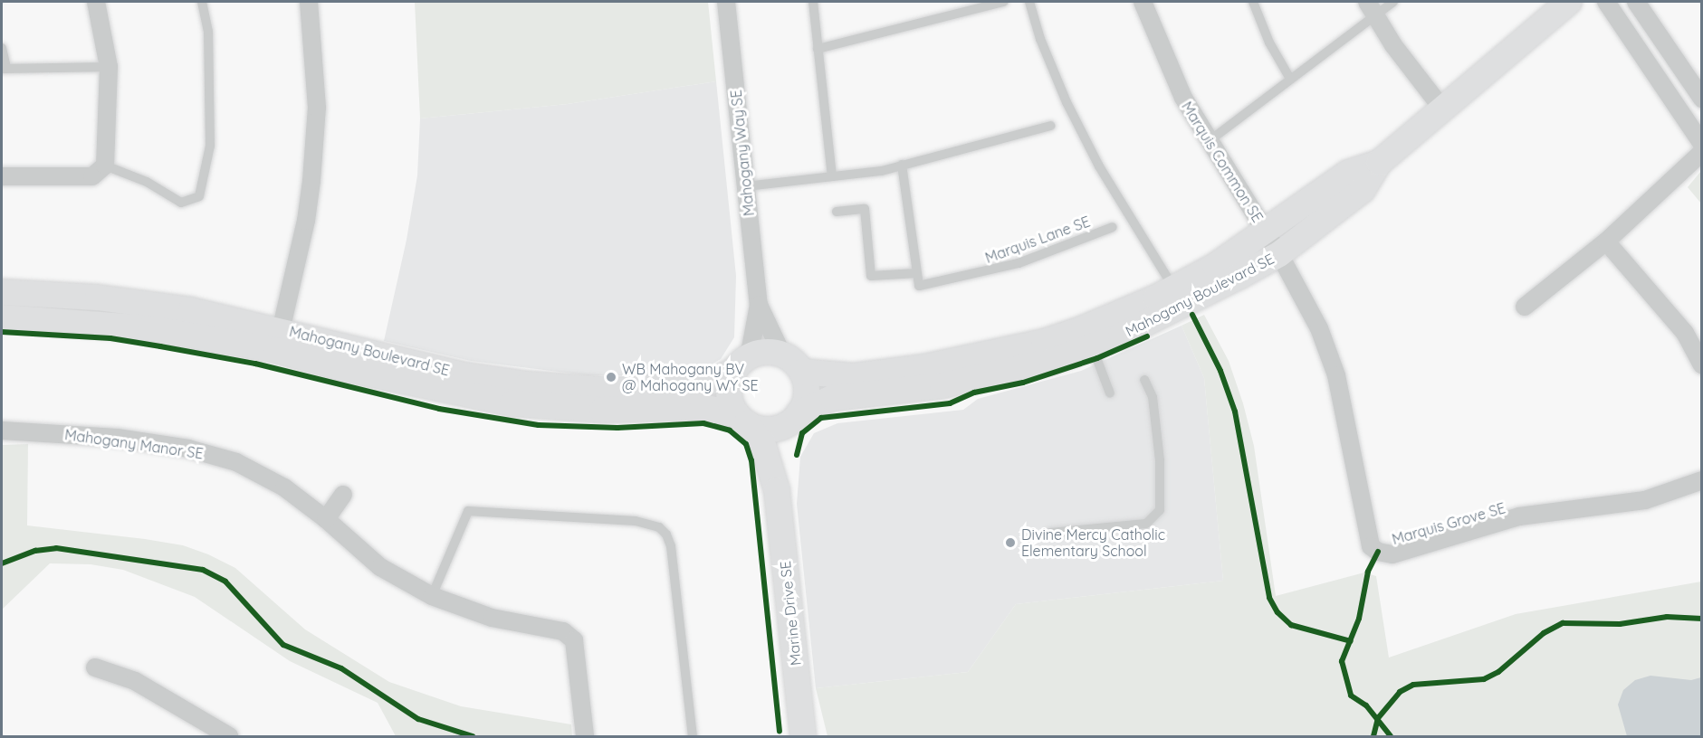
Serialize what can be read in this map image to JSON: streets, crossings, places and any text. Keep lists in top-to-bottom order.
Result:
{
  "streets": {
    "street": [
      "Mahogany Way SE",
      "Marquis Common SE",
      "Mahogany Boulevard SE",
      "Mahogany Manor SE",
      "Marquis Grove SE",
      "Marine Drive SE"
    ],
    "lane": ["Marquis Lane SE"]
  },
  "crossings": [
    ["Mahogany Way SE", "Mahogany Boulevard SE"],
    ["Mahogany Way SE", "Marine Drive SE"],
    ["Marquis Common SE", "Mahogany Boulevard SE"],
    ["Marquis Common SE", "Marquis Grove SE"],
    ["Mahogany Boulevard SE", "Marquis Grove SE"],
    ["Mahogany Boulevard SE", "Marine Drive SE"]
  ],
  "places": ["WB Mahogany BV @ Mahogany WY SE", "Divine Mercy Catholic Elementary School"]
}
